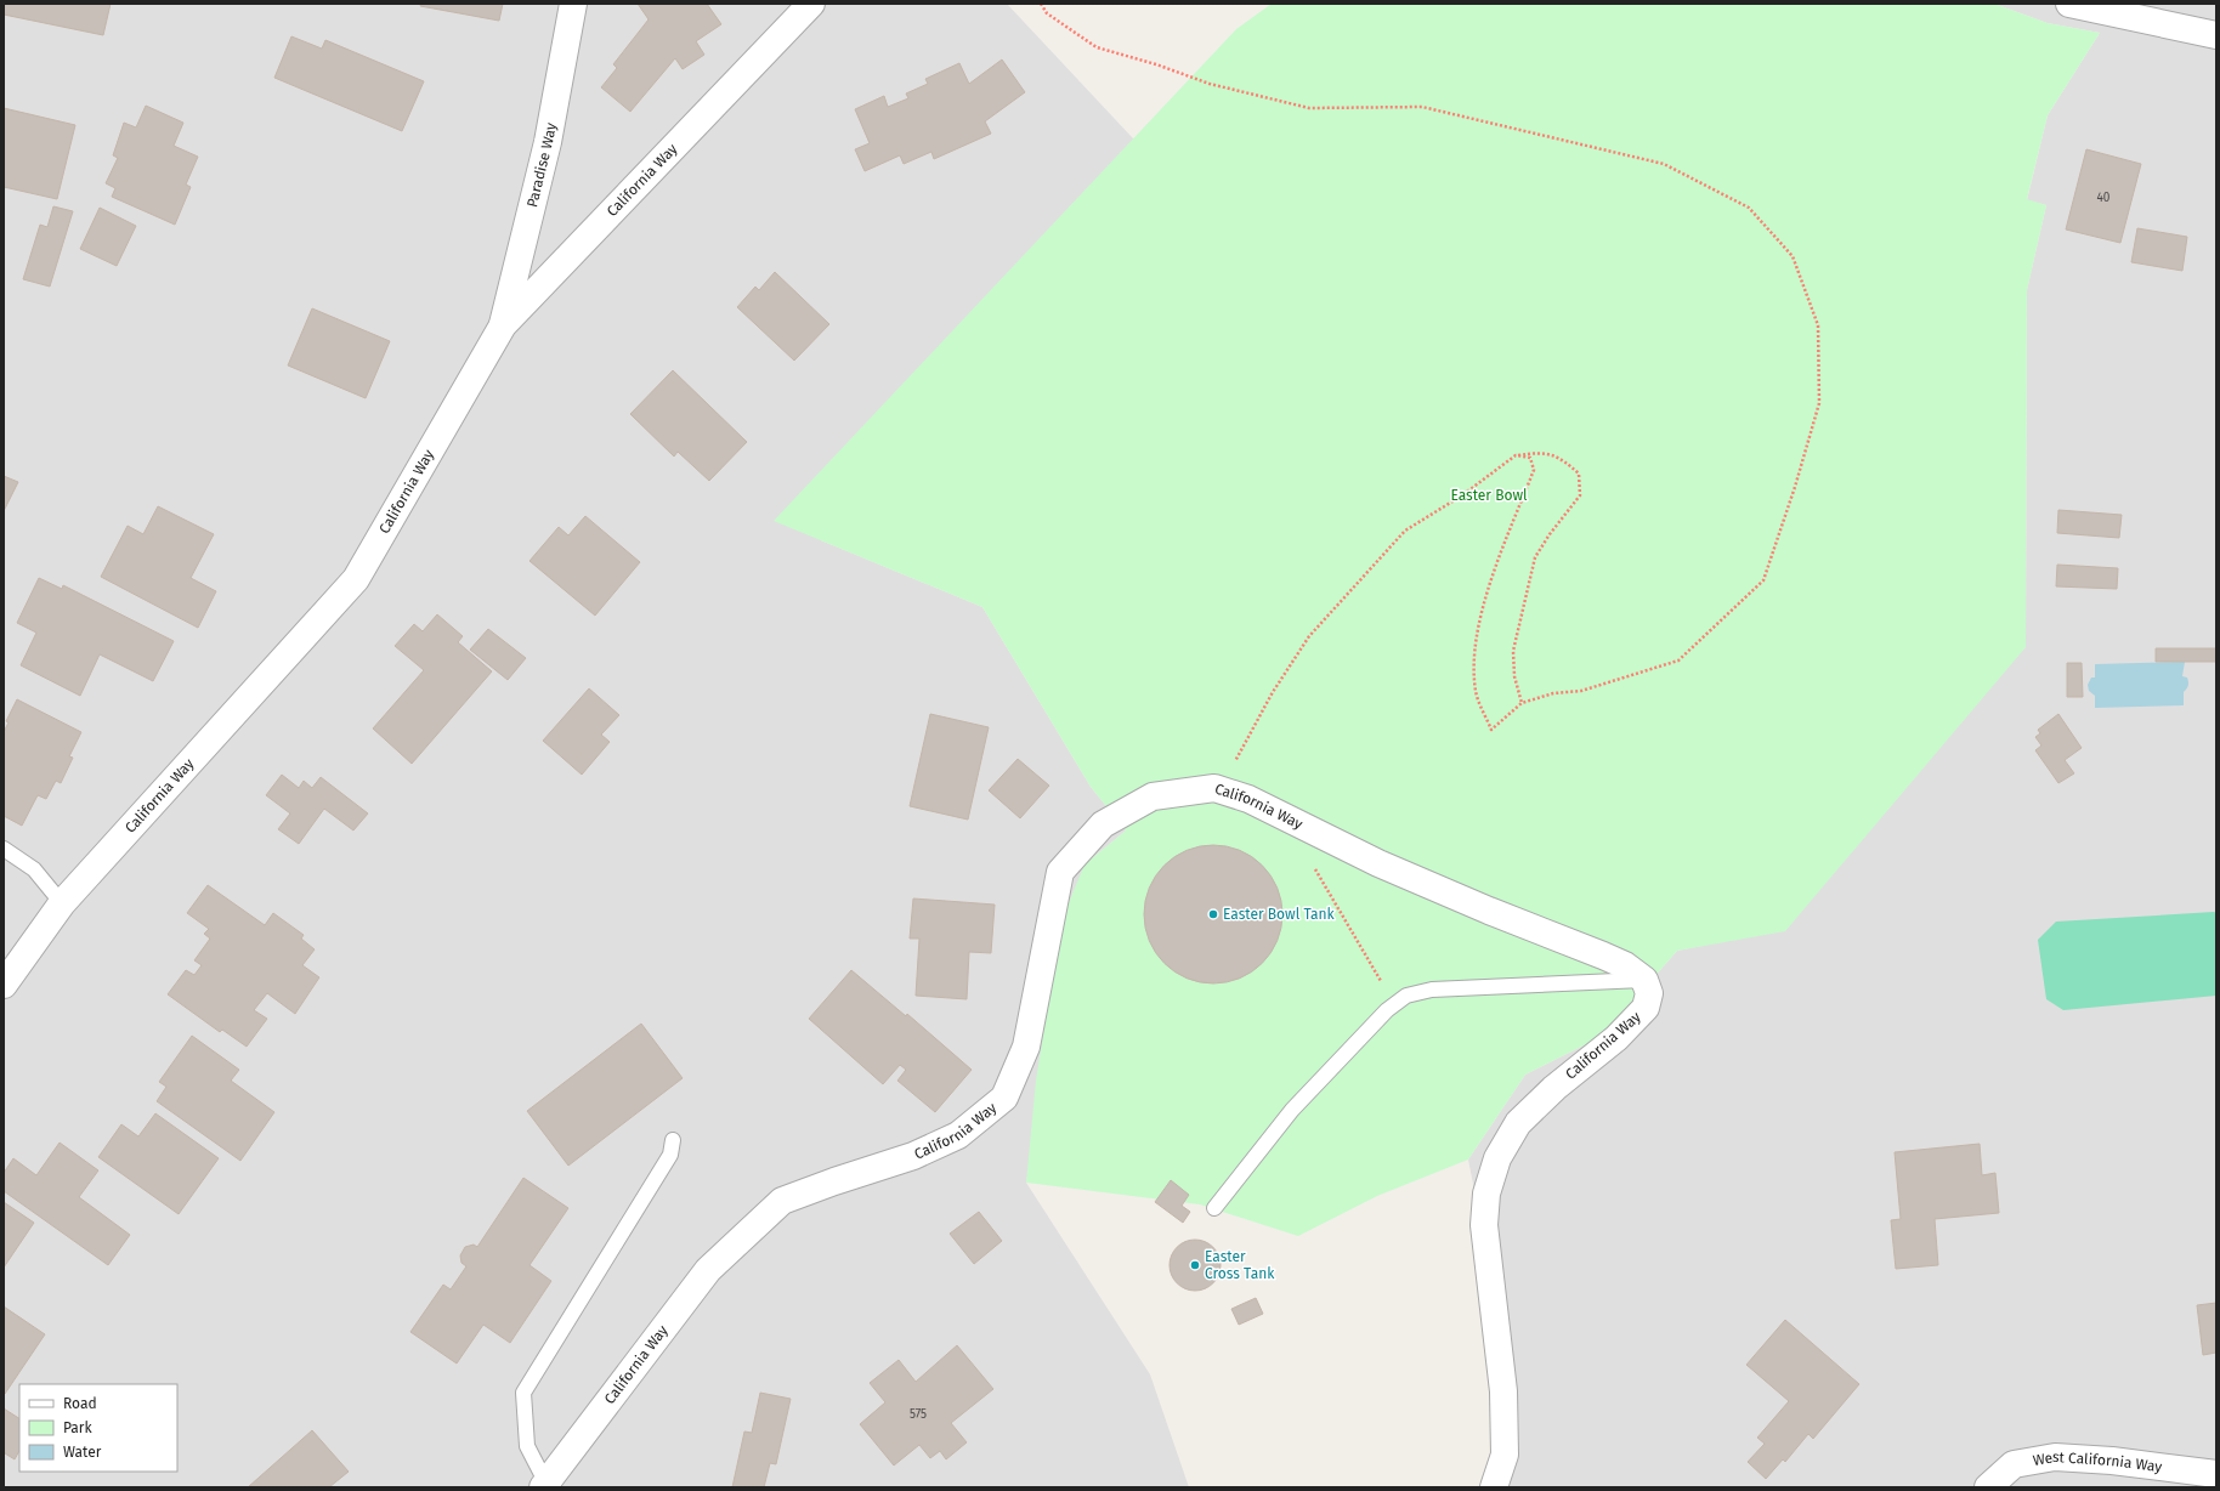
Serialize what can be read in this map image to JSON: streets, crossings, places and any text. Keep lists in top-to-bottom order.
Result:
{
  "streets": {
    "street": ["Paradise Way", "California Way", "West California Way"]
  },
  "crossings": [
    ["Paradise Way", "California Way"]
  ],
  "parks": ["Easter Bowl"],
  "places": ["Easter Bowl Tank", "Easter Cross Tank"],
  "house_numbers": ["40", "575"],
  "legend": ["Road", "Park", "Water"]
}
